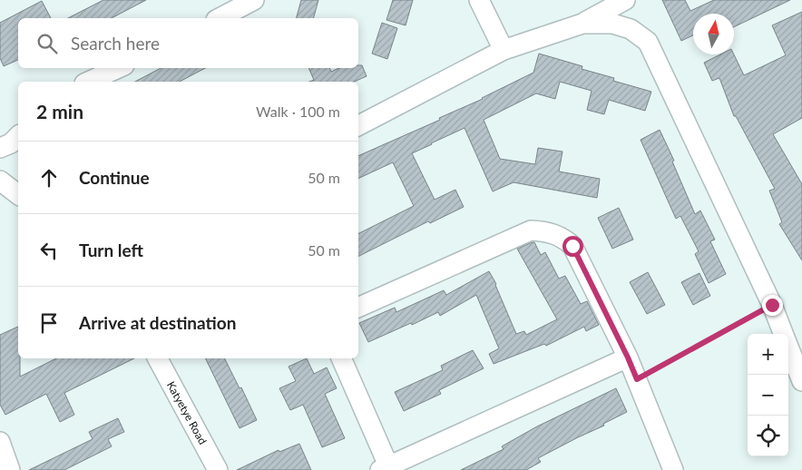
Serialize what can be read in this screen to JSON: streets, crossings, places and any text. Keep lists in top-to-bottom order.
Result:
{
  "streets": {
    "street": ["Katyetye Road"]
  },
  "north": "top",
  "page": {
    "search": "Search here",
    "heading": ["2 min", "Walk · 100 m"],
    "list": [
      ["Continue", "50 m"],
      ["Turn left", "50 m"],
      "Arrive at destination"
    ],
    "map_buttons": ["+", "−"]
  }
}
